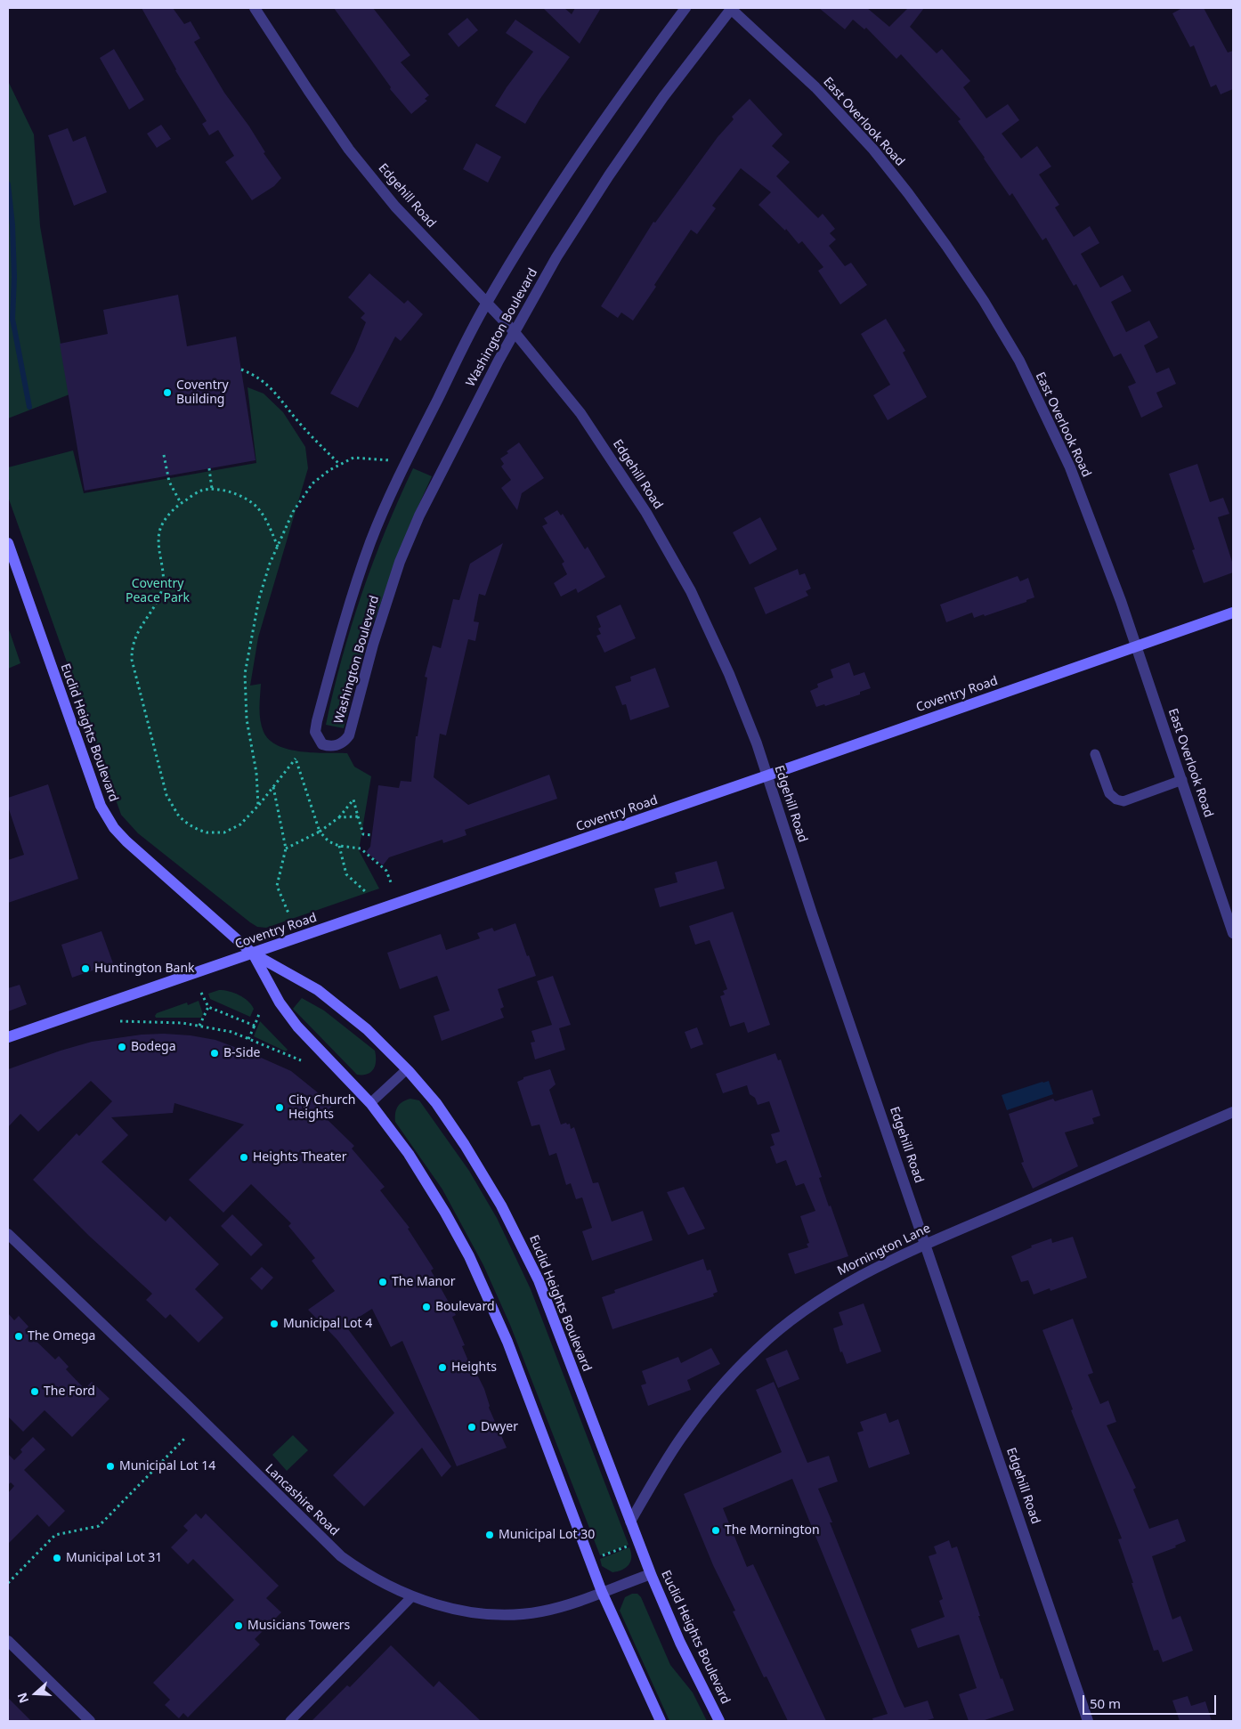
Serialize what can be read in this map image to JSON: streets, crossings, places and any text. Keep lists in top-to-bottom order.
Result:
{
  "streets": {
    "main road": ["Coventry Road", "Euclid Heights Boulevard"],
    "street": [
      "East Overlook Road",
      "Edgehill Road",
      "Washington Boulevard",
      "Mornington Lane",
      "Lancashire Road"
    ]
  },
  "crossings": [
    ["East Overlook Road", "Washington Boulevard"],
    ["East Overlook Road", "Coventry Road"],
    ["Edgehill Road", "Washington Boulevard"],
    ["Edgehill Road", "Coventry Road"],
    ["Edgehill Road", "Mornington Lane"],
    ["Coventry Road", "Euclid Heights Boulevard"],
    ["Euclid Heights Boulevard", "Mornington Lane"],
    ["Euclid Heights Boulevard", "Lancashire Road"]
  ],
  "parks": ["Coventry Peace Park"],
  "places": [
    "Coventry Building",
    "Huntington Bank",
    "Bodega",
    "B-Side",
    "City Church Heights",
    "Heights Theater",
    "The Manor",
    "Boulevard",
    "Municipal Lot 4",
    "The Omega",
    "Heights",
    "The Ford",
    "Dwyer",
    "Municipal Lot 14",
    "The Mornington",
    "Municipal Lot 30",
    "Municipal Lot 31",
    "Musicians Towers"
  ],
  "scale_bar": "50 m",
  "north": "left"
}
